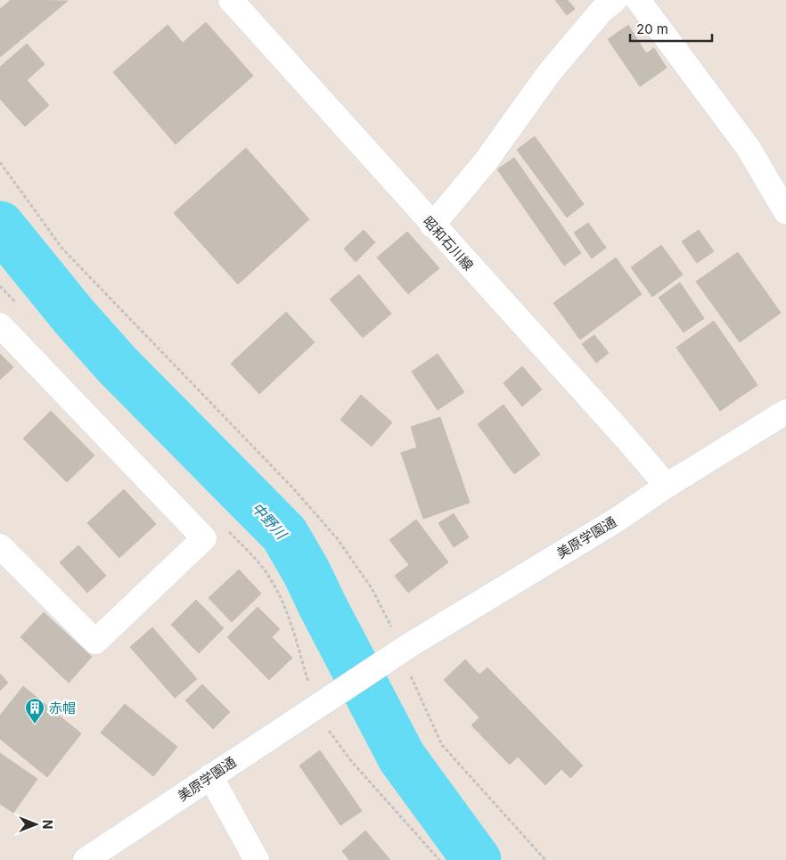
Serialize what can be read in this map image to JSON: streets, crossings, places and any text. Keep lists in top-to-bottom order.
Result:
{
  "streets": {
    "street": ["昭和石川線", "美原学園通"]
  },
  "crossings": [
    ["昭和石川線", "美原学園通"]
  ],
  "water": ["中野川"],
  "places": {
    "building": ["赤帽"]
  },
  "scale_bar": "20 m",
  "north": "right"
}
